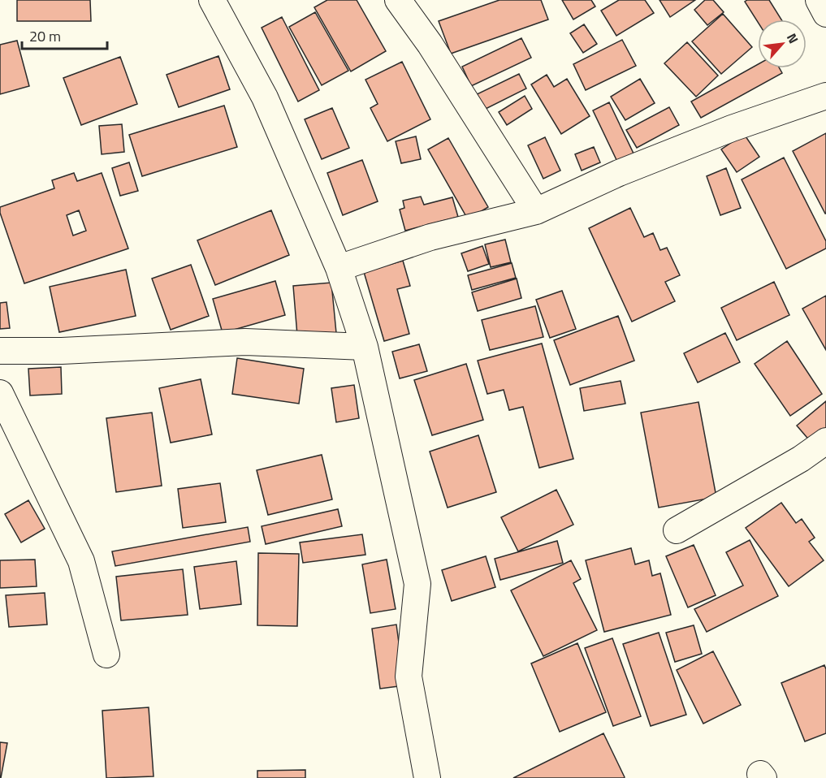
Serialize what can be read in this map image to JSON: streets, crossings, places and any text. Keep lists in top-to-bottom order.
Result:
{
  "scale_bar": "20 m",
  "north": "top right"
}
